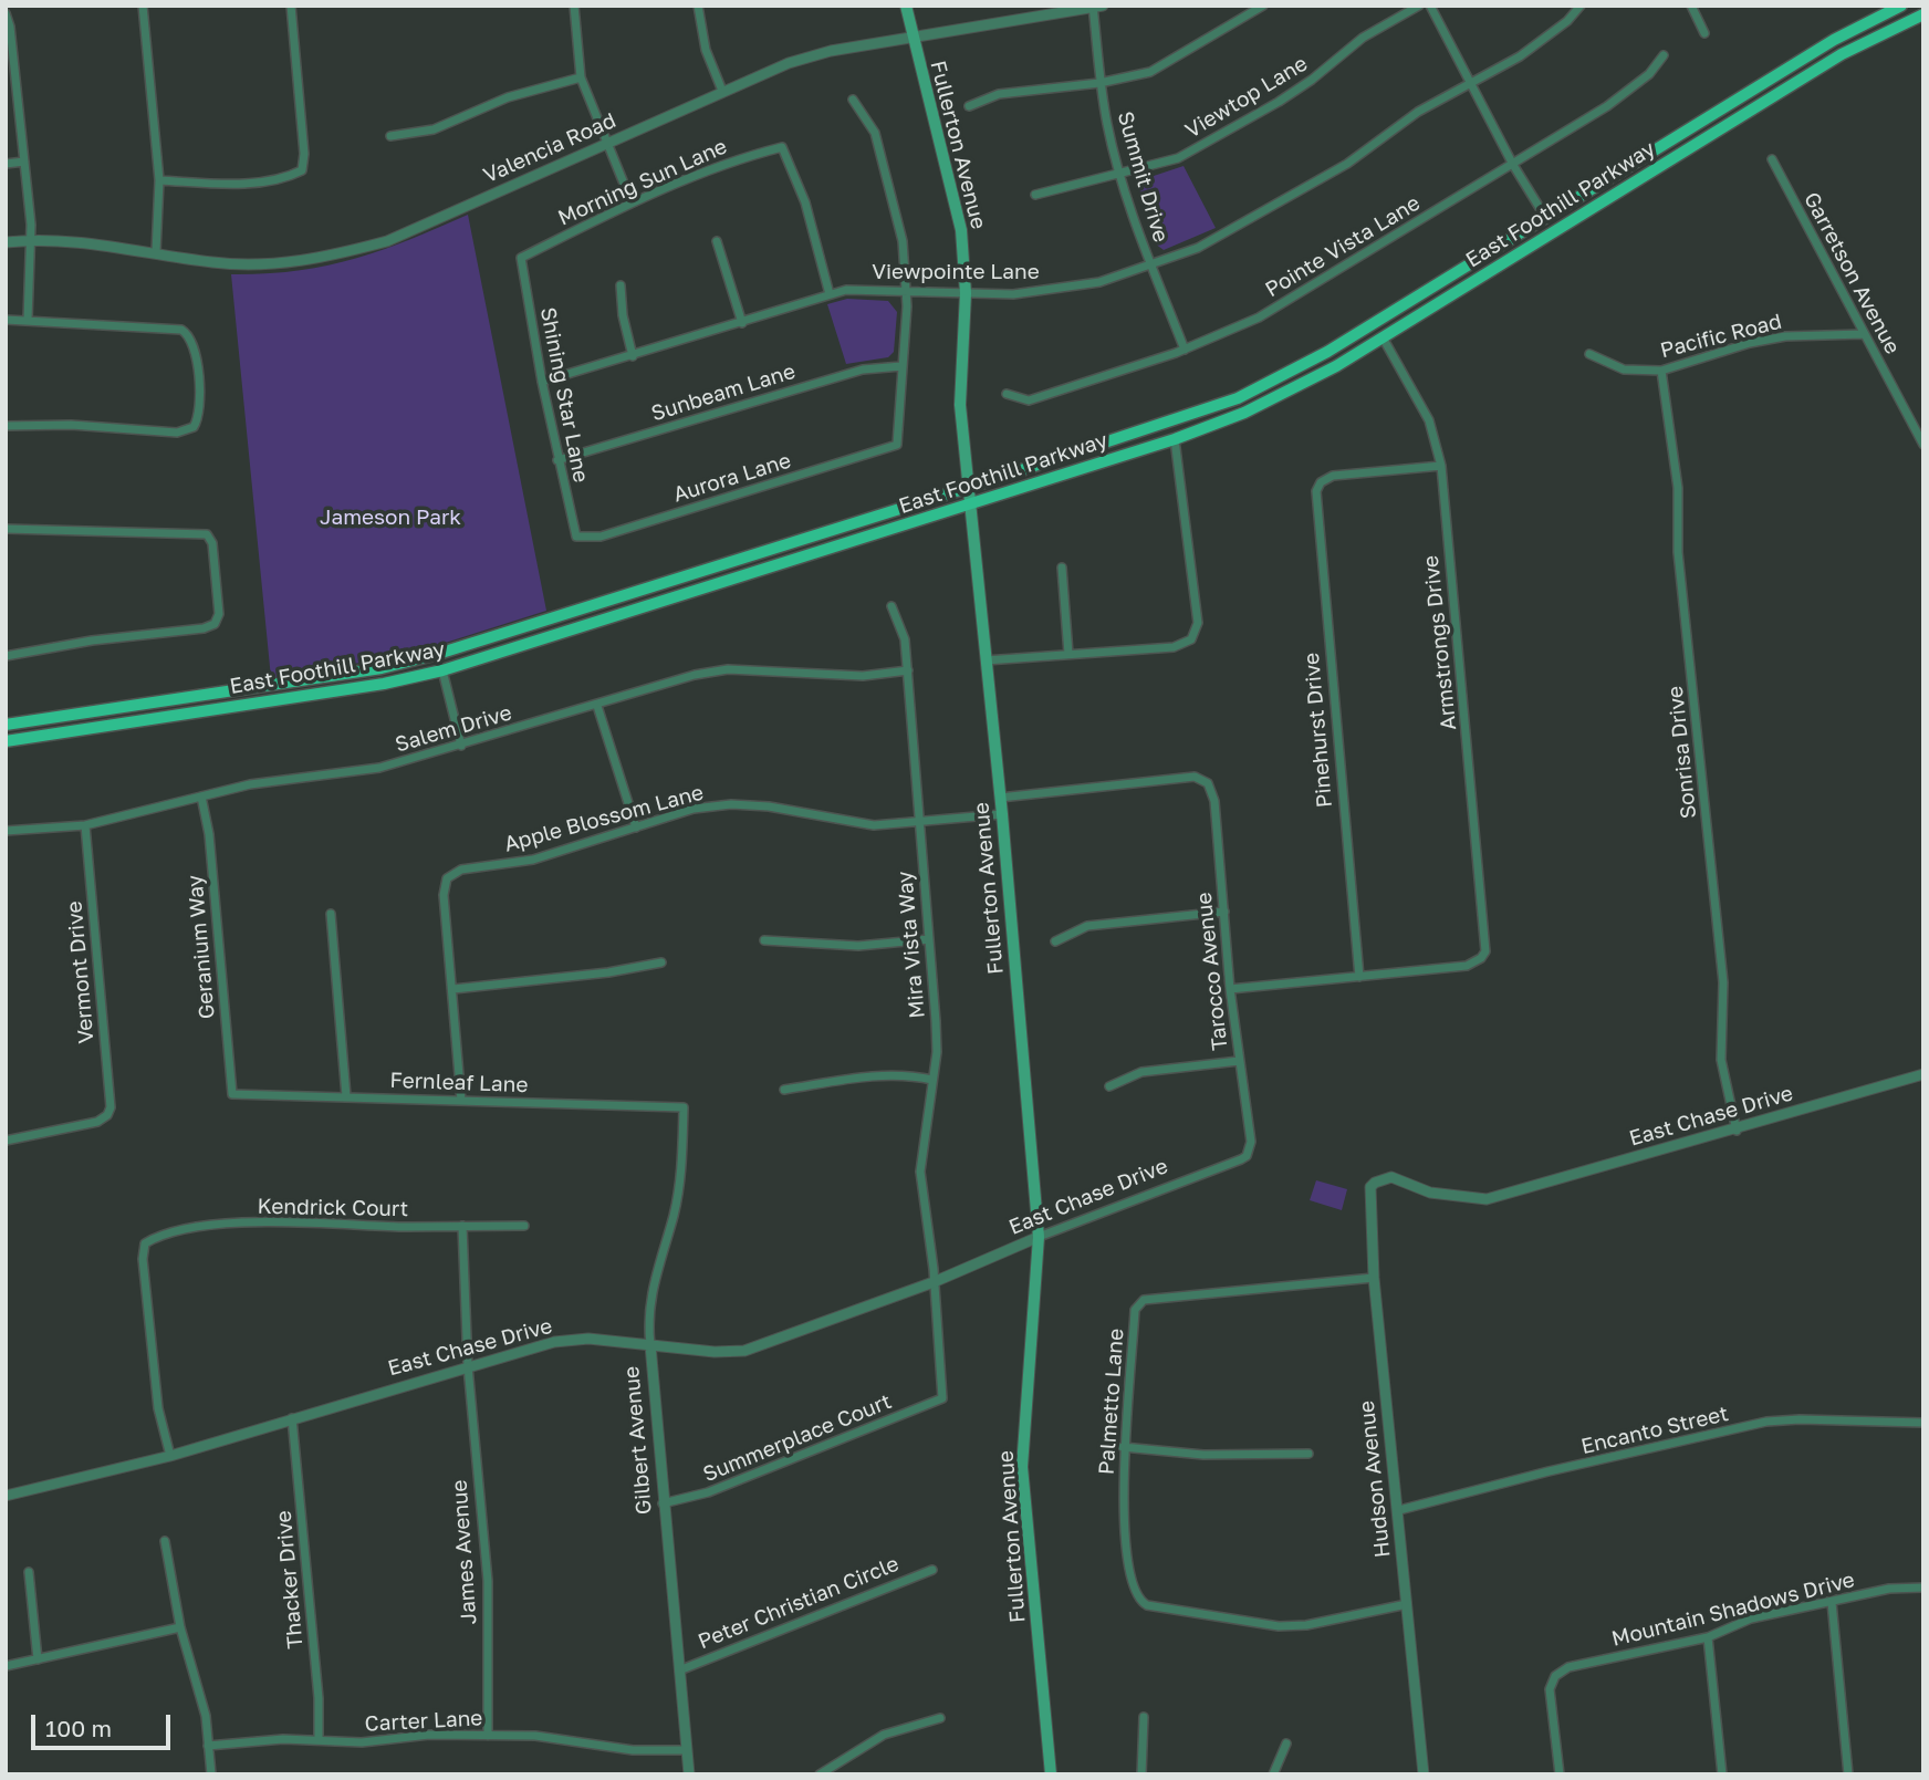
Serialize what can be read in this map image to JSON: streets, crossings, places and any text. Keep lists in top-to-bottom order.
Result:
{
  "streets": {
    "main road": ["Fullerton Avenue", "East Foothill Parkway"],
    "street": [
      "Viewtop Lane",
      "Valencia Road",
      "Summit Drive",
      "Morning Sun Lane",
      "Pointe Vista Lane",
      "Viewpointe Lane",
      "Garretson Avenue",
      "Pacific Road",
      "Sunbeam Lane",
      "Shining Star Lane",
      "Aurora Lane",
      "Armstrongs Drive",
      "Salem Drive",
      "Pinehurst Drive",
      "Sonrisa Drive",
      "Apple Blossom Lane",
      "Mira Vista Way",
      "Geranium Way",
      "Tarocco Avenue",
      "Vermont Drive",
      "Fernleaf Lane",
      "East Chase Drive",
      "Kendrick Court",
      "Palmetto Lane",
      "Encanto Street",
      "Summerplace Court",
      "Gilbert Avenue",
      "Hudson Avenue",
      "James Avenue",
      "Thacker Drive",
      "Peter Christian Circle",
      "Mountain Shadows Drive",
      "Carter Lane"
    ]
  },
  "crossings": [
    ["Viewtop Lane", "Summit Drive"],
    ["Fullerton Avenue", "Valencia Road"],
    ["Fullerton Avenue", "East Foothill Parkway"],
    ["Fullerton Avenue", "Viewpointe Lane"],
    ["Fullerton Avenue", "Apple Blossom Lane"],
    ["Fullerton Avenue", "Tarocco Avenue"],
    ["Fullerton Avenue", "East Chase Drive"],
    ["Valencia Road", "Summit Drive"],
    ["Summit Drive", "Pointe Vista Lane"],
    ["Summit Drive", "Viewpointe Lane"],
    ["Morning Sun Lane", "Viewpointe Lane"],
    ["Morning Sun Lane", "Shining Star Lane"],
    ["East Foothill Parkway", "Armstrongs Drive"],
    ["Viewpointe Lane", "Shining Star Lane"],
    ["Garretson Avenue", "Pacific Road"],
    ["Pacific Road", "Sonrisa Drive"],
    ["Sunbeam Lane", "Shining Star Lane"],
    ["Sunbeam Lane", "Aurora Lane"],
    ["Shining Star Lane", "Aurora Lane"],
    ["Armstrongs Drive", "Pinehurst Drive"],
    ["Salem Drive", "Mira Vista Way"],
    ["Salem Drive", "Geranium Way"],
    ["Salem Drive", "Vermont Drive"],
    ["Sonrisa Drive", "East Chase Drive"],
    ["Apple Blossom Lane", "Mira Vista Way"],
    ["Mira Vista Way", "East Chase Drive"],
    ["Mira Vista Way", "Summerplace Court"],
    ["Geranium Way", "Fernleaf Lane"],
    ["Tarocco Avenue", "East Chase Drive"],
    ["Fernleaf Lane", "Gilbert Avenue"],
    ["East Chase Drive", "Kendrick Court"],
    ["East Chase Drive", "Gilbert Avenue"],
    ["East Chase Drive", "Hudson Avenue"],
    ["East Chase Drive", "James Avenue"],
    ["East Chase Drive", "Thacker Drive"],
    ["Kendrick Court", "James Avenue"],
    ["Palmetto Lane", "Hudson Avenue"],
    ["Encanto Street", "Hudson Avenue"],
    ["Summerplace Court", "Gilbert Avenue"],
    ["Gilbert Avenue", "Peter Christian Circle"],
    ["Gilbert Avenue", "Carter Lane"],
    ["James Avenue", "Carter Lane"],
    ["Thacker Drive", "Carter Lane"]
  ],
  "parks": ["Jameson Park"],
  "scale_bar": "100 m"
}
